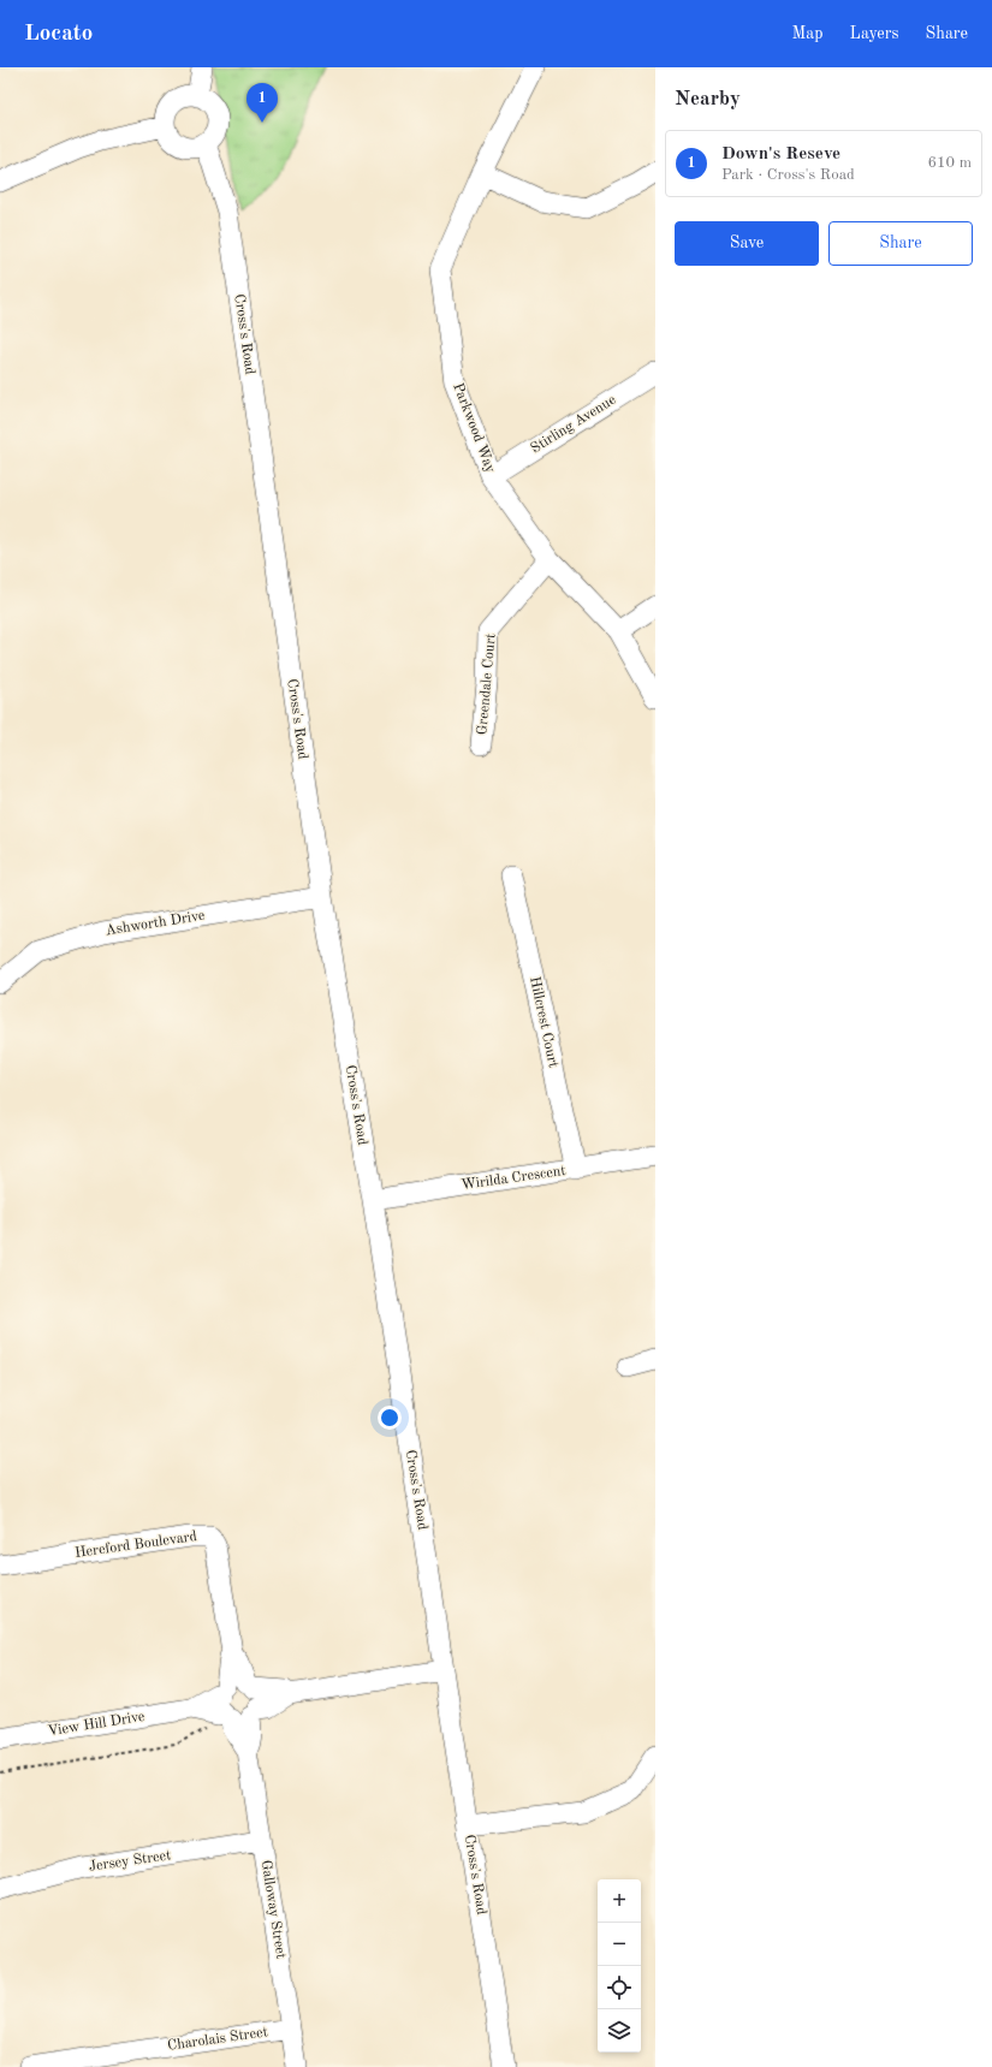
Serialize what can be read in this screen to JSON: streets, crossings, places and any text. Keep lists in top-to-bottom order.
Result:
{
  "streets": {
    "street": [
      "Cross's Road",
      "Stirling Avenue",
      "Parkwood Way",
      "Greendale Court",
      "Ashworth Drive",
      "Hillcrest Court",
      "Wirilda Crescent",
      "Hereford Boulevard",
      "View Hill Drive",
      "Jersey Street",
      "Galloway Street",
      "Charolais Street"
    ]
  },
  "crossings": [
    ["Cross's Road", "Ashworth Drive"],
    ["Cross's Road", "Wirilda Crescent"],
    ["Cross's Road", "View Hill Drive"],
    ["Stirling Avenue", "Parkwood Way"],
    ["Parkwood Way", "Greendale Court"],
    ["Hillcrest Court", "Wirilda Crescent"],
    ["Hereford Boulevard", "View Hill Drive"],
    ["Hereford Boulevard", "Galloway Street"],
    ["View Hill Drive", "Galloway Street"],
    ["Jersey Street", "Galloway Street"],
    ["Galloway Street", "Charolais Street"]
  ],
  "page": {
    "header": "Locato",
    "nav": ["Map", "Layers", "Share"],
    "heading": "Nearby",
    "pins": "1",
    "list": [
      {
        "mark": "1",
        "name": "Down's Reseve",
        "note": "Park · Cross's Road",
        "value": "610 m"
      }
    ],
    "buttons": ["Save", "Share"],
    "map_buttons": ["+", "−"]
  }
}
